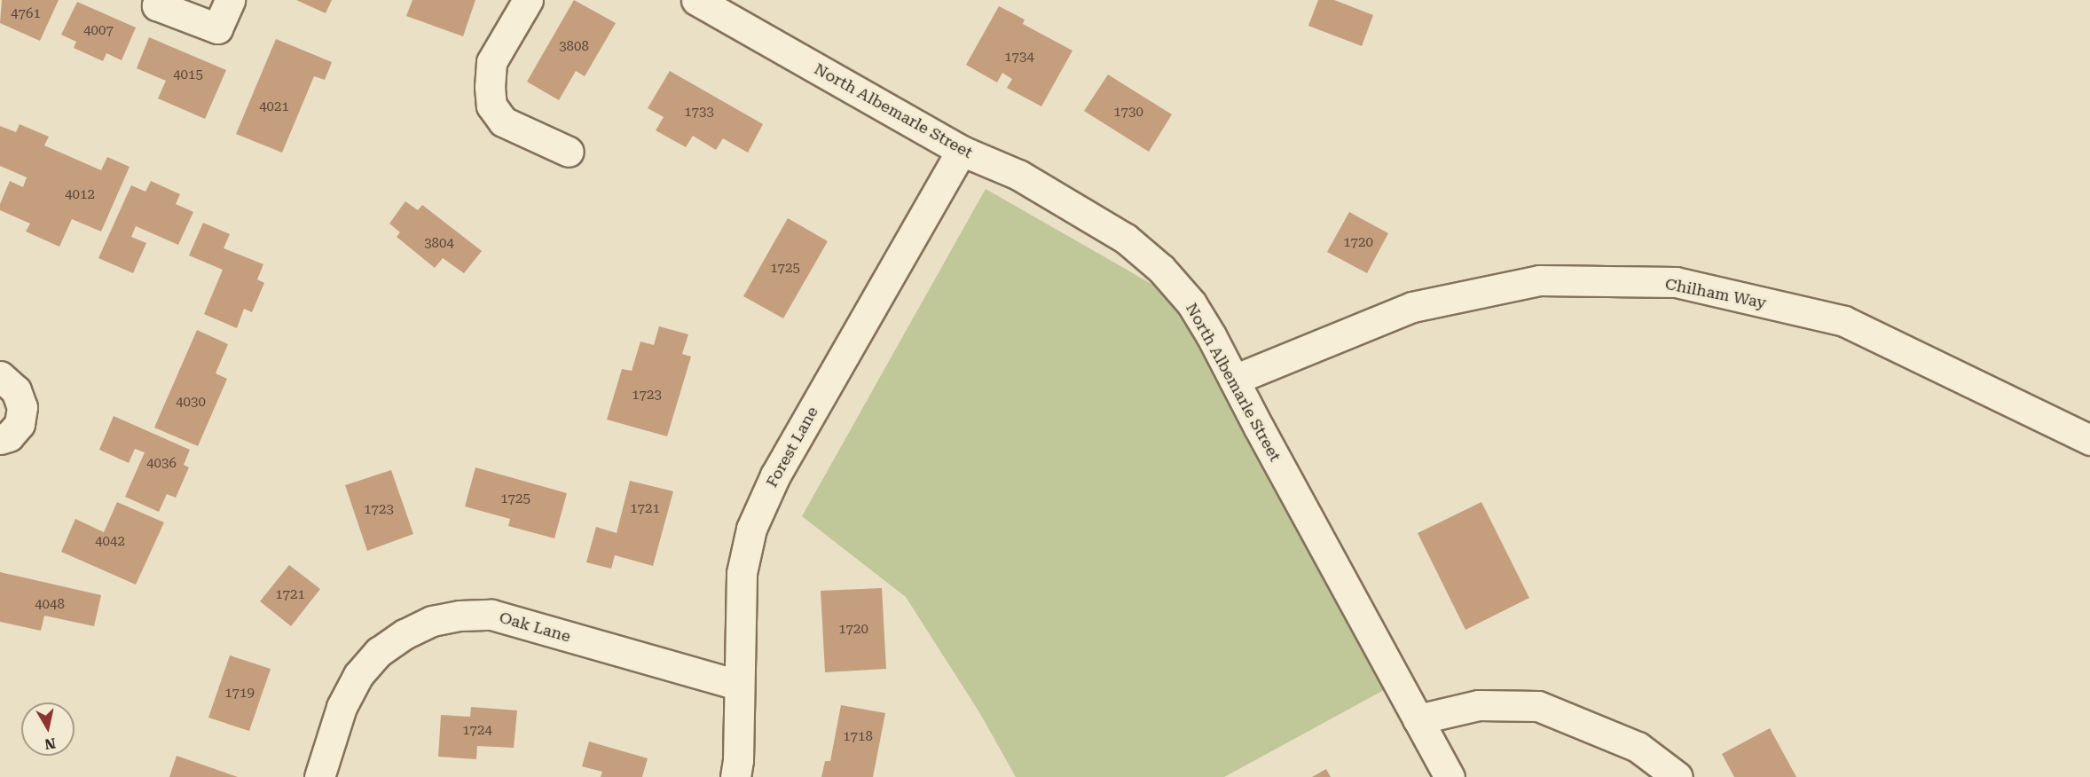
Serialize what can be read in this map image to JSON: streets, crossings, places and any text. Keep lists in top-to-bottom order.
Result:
{
  "streets": {
    "street": [
      "North Albemarle Street",
      "Chilham Way",
      "Forest Lane",
      "Oak Lane"
    ]
  },
  "crossings": [
    ["North Albemarle Street", "Chilham Way"],
    ["North Albemarle Street", "Forest Lane"],
    ["Forest Lane", "Oak Lane"]
  ],
  "house_numbers": [
    "4761",
    "4007",
    "3808",
    "1734",
    "4015",
    "4021",
    "1733",
    "1730",
    "4012",
    "1720",
    "3804",
    "1725",
    "1723",
    "4030",
    "4036",
    "1725",
    "1721",
    "1723",
    "4042",
    "1721",
    "4048",
    "1720",
    "1719",
    "1724",
    "1718"
  ],
  "north": "bottom"
}
